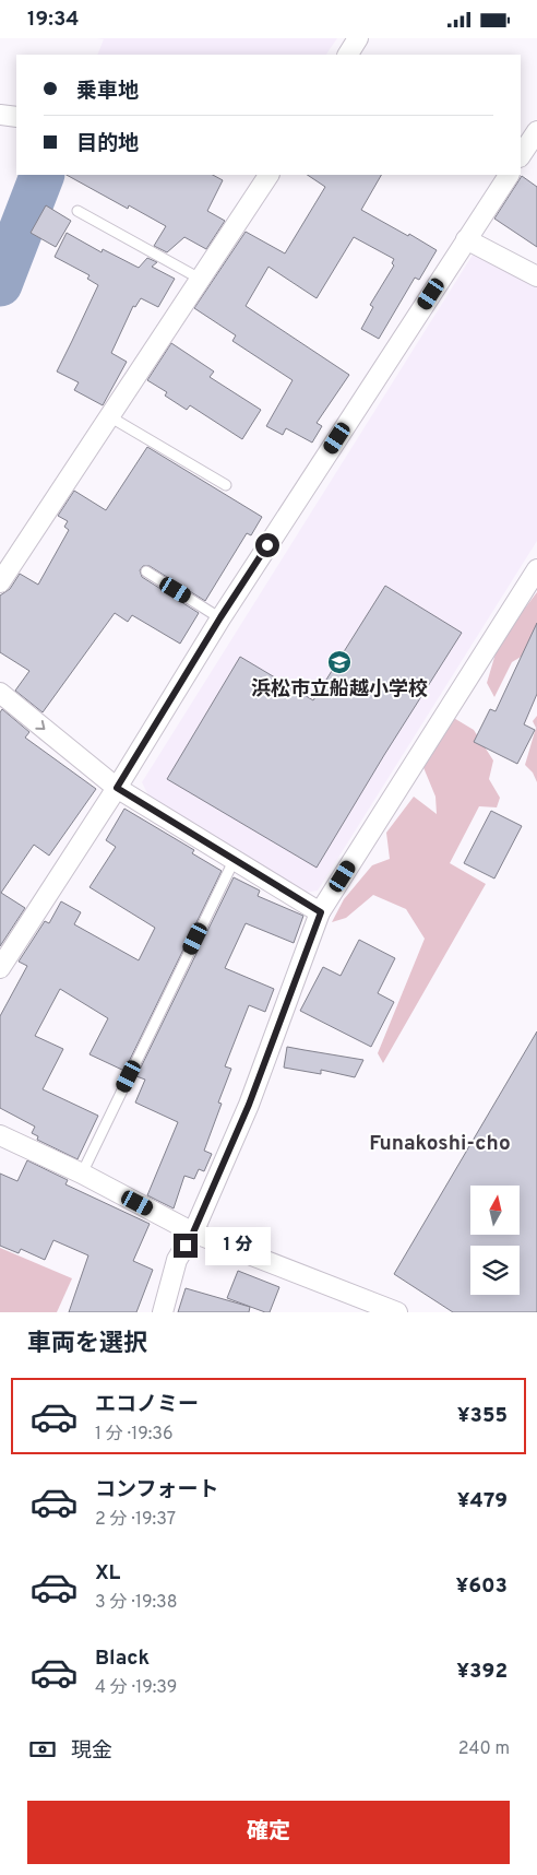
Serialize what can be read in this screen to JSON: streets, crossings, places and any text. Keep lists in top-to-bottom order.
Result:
{
  "districts": ["Funakoshi-cho"],
  "places": {
    "school or university": ["浜松市立船越小学校"]
  },
  "north": "top",
  "page": {
    "status": "19:34",
    "banner": ["乗車地", "目的地"],
    "bubble": "1 分",
    "heading": "車両を選択",
    "list": [
      {
        "name": "エコノミー",
        "note": "1 分 · 19:36",
        "value": "¥355"
      },
      {
        "name": "コンフォート",
        "note": "2 分 · 19:37",
        "value": "¥479"
      },
      {
        "name": "XL",
        "note": "3 分 · 19:38",
        "value": "¥603"
      },
      {
        "name": "Black",
        "note": "4 分 · 19:39",
        "value": "¥392"
      }
    ],
    "pay": ["現金", "240 m"],
    "buttons": "確定"
  }
}
